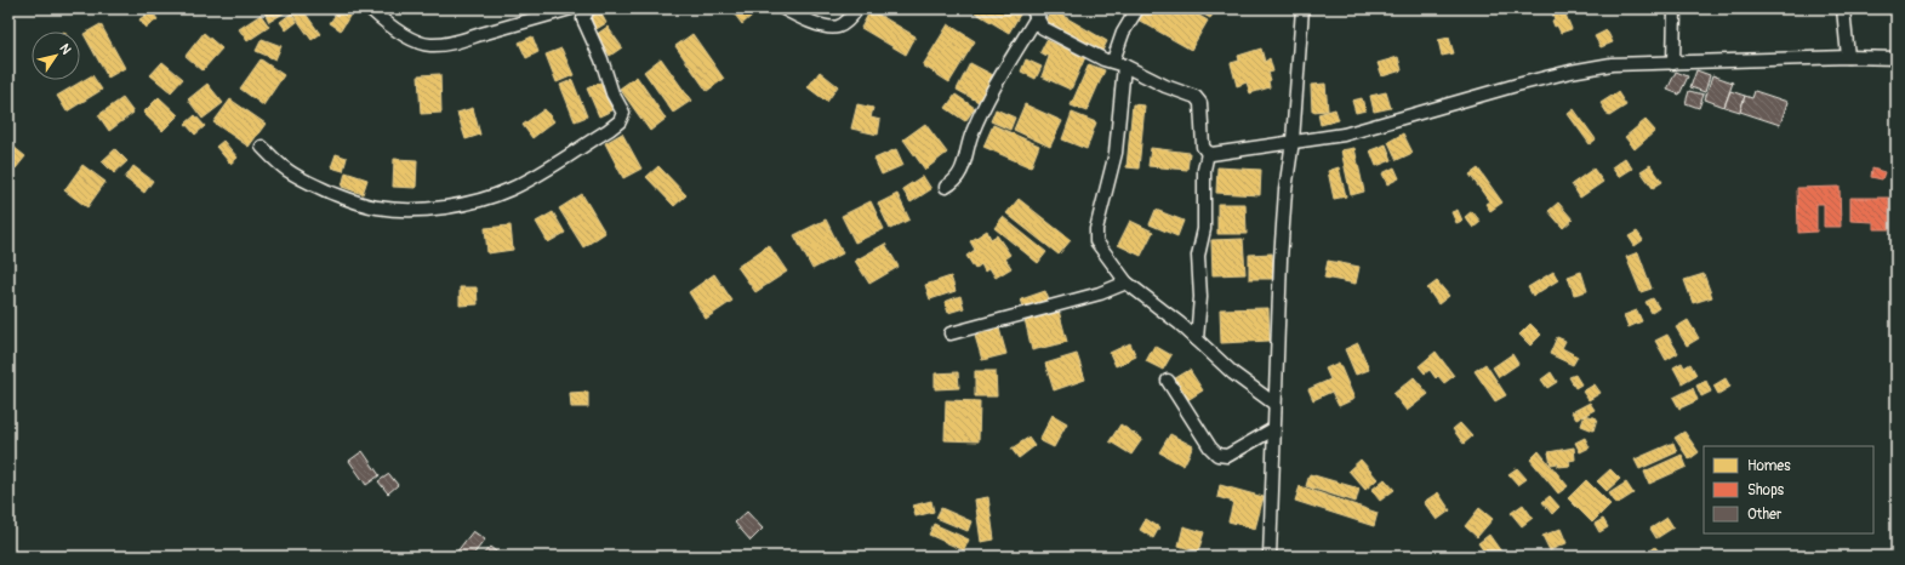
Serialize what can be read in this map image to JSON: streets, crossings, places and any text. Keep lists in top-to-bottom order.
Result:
{
  "legend": ["Homes", "Shops", "Other"],
  "north": "top right"
}
